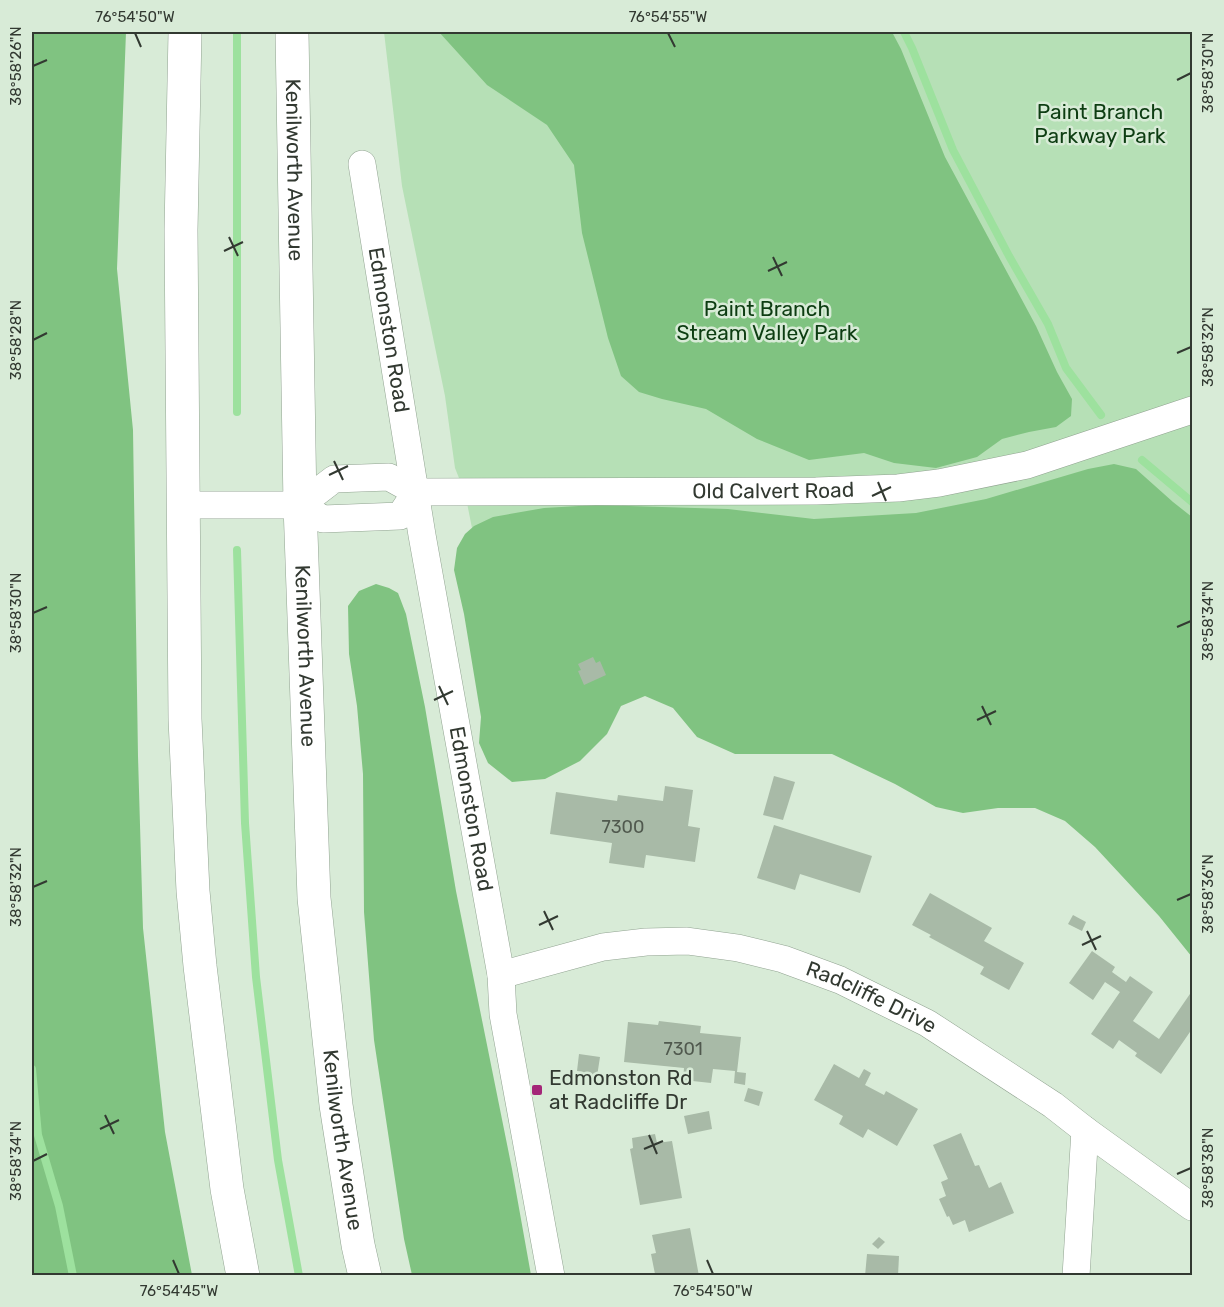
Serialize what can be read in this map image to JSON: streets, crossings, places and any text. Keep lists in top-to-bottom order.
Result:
{
  "streets": {
    "main road": ["Kenilworth Avenue"],
    "street": ["Edmonston Road", "Old Calvert Road", "Radcliffe Drive"]
  },
  "crossings": [
    ["Kenilworth Avenue", "Old Calvert Road"],
    ["Edmonston Road", "Old Calvert Road"],
    ["Edmonston Road", "Radcliffe Drive"]
  ],
  "parks": ["Paint Branch Parkway Park", "Paint Branch Stream Valley Park"],
  "places": {
    "transit": ["Edmonston Rd at Radcliffe Dr"]
  },
  "house_numbers": ["7300", "7301"],
  "coordinates": [
    "76°54'50\"W",
    "76°54'55\"W",
    "38°58'26\"N",
    "38°58'30\"N",
    "38°58'28\"N",
    "38°58'32\"N",
    "38°58'34\"N",
    "38°58'36\"N",
    "38°58'38\"N",
    "76°54'45\"W"
  ]
}
